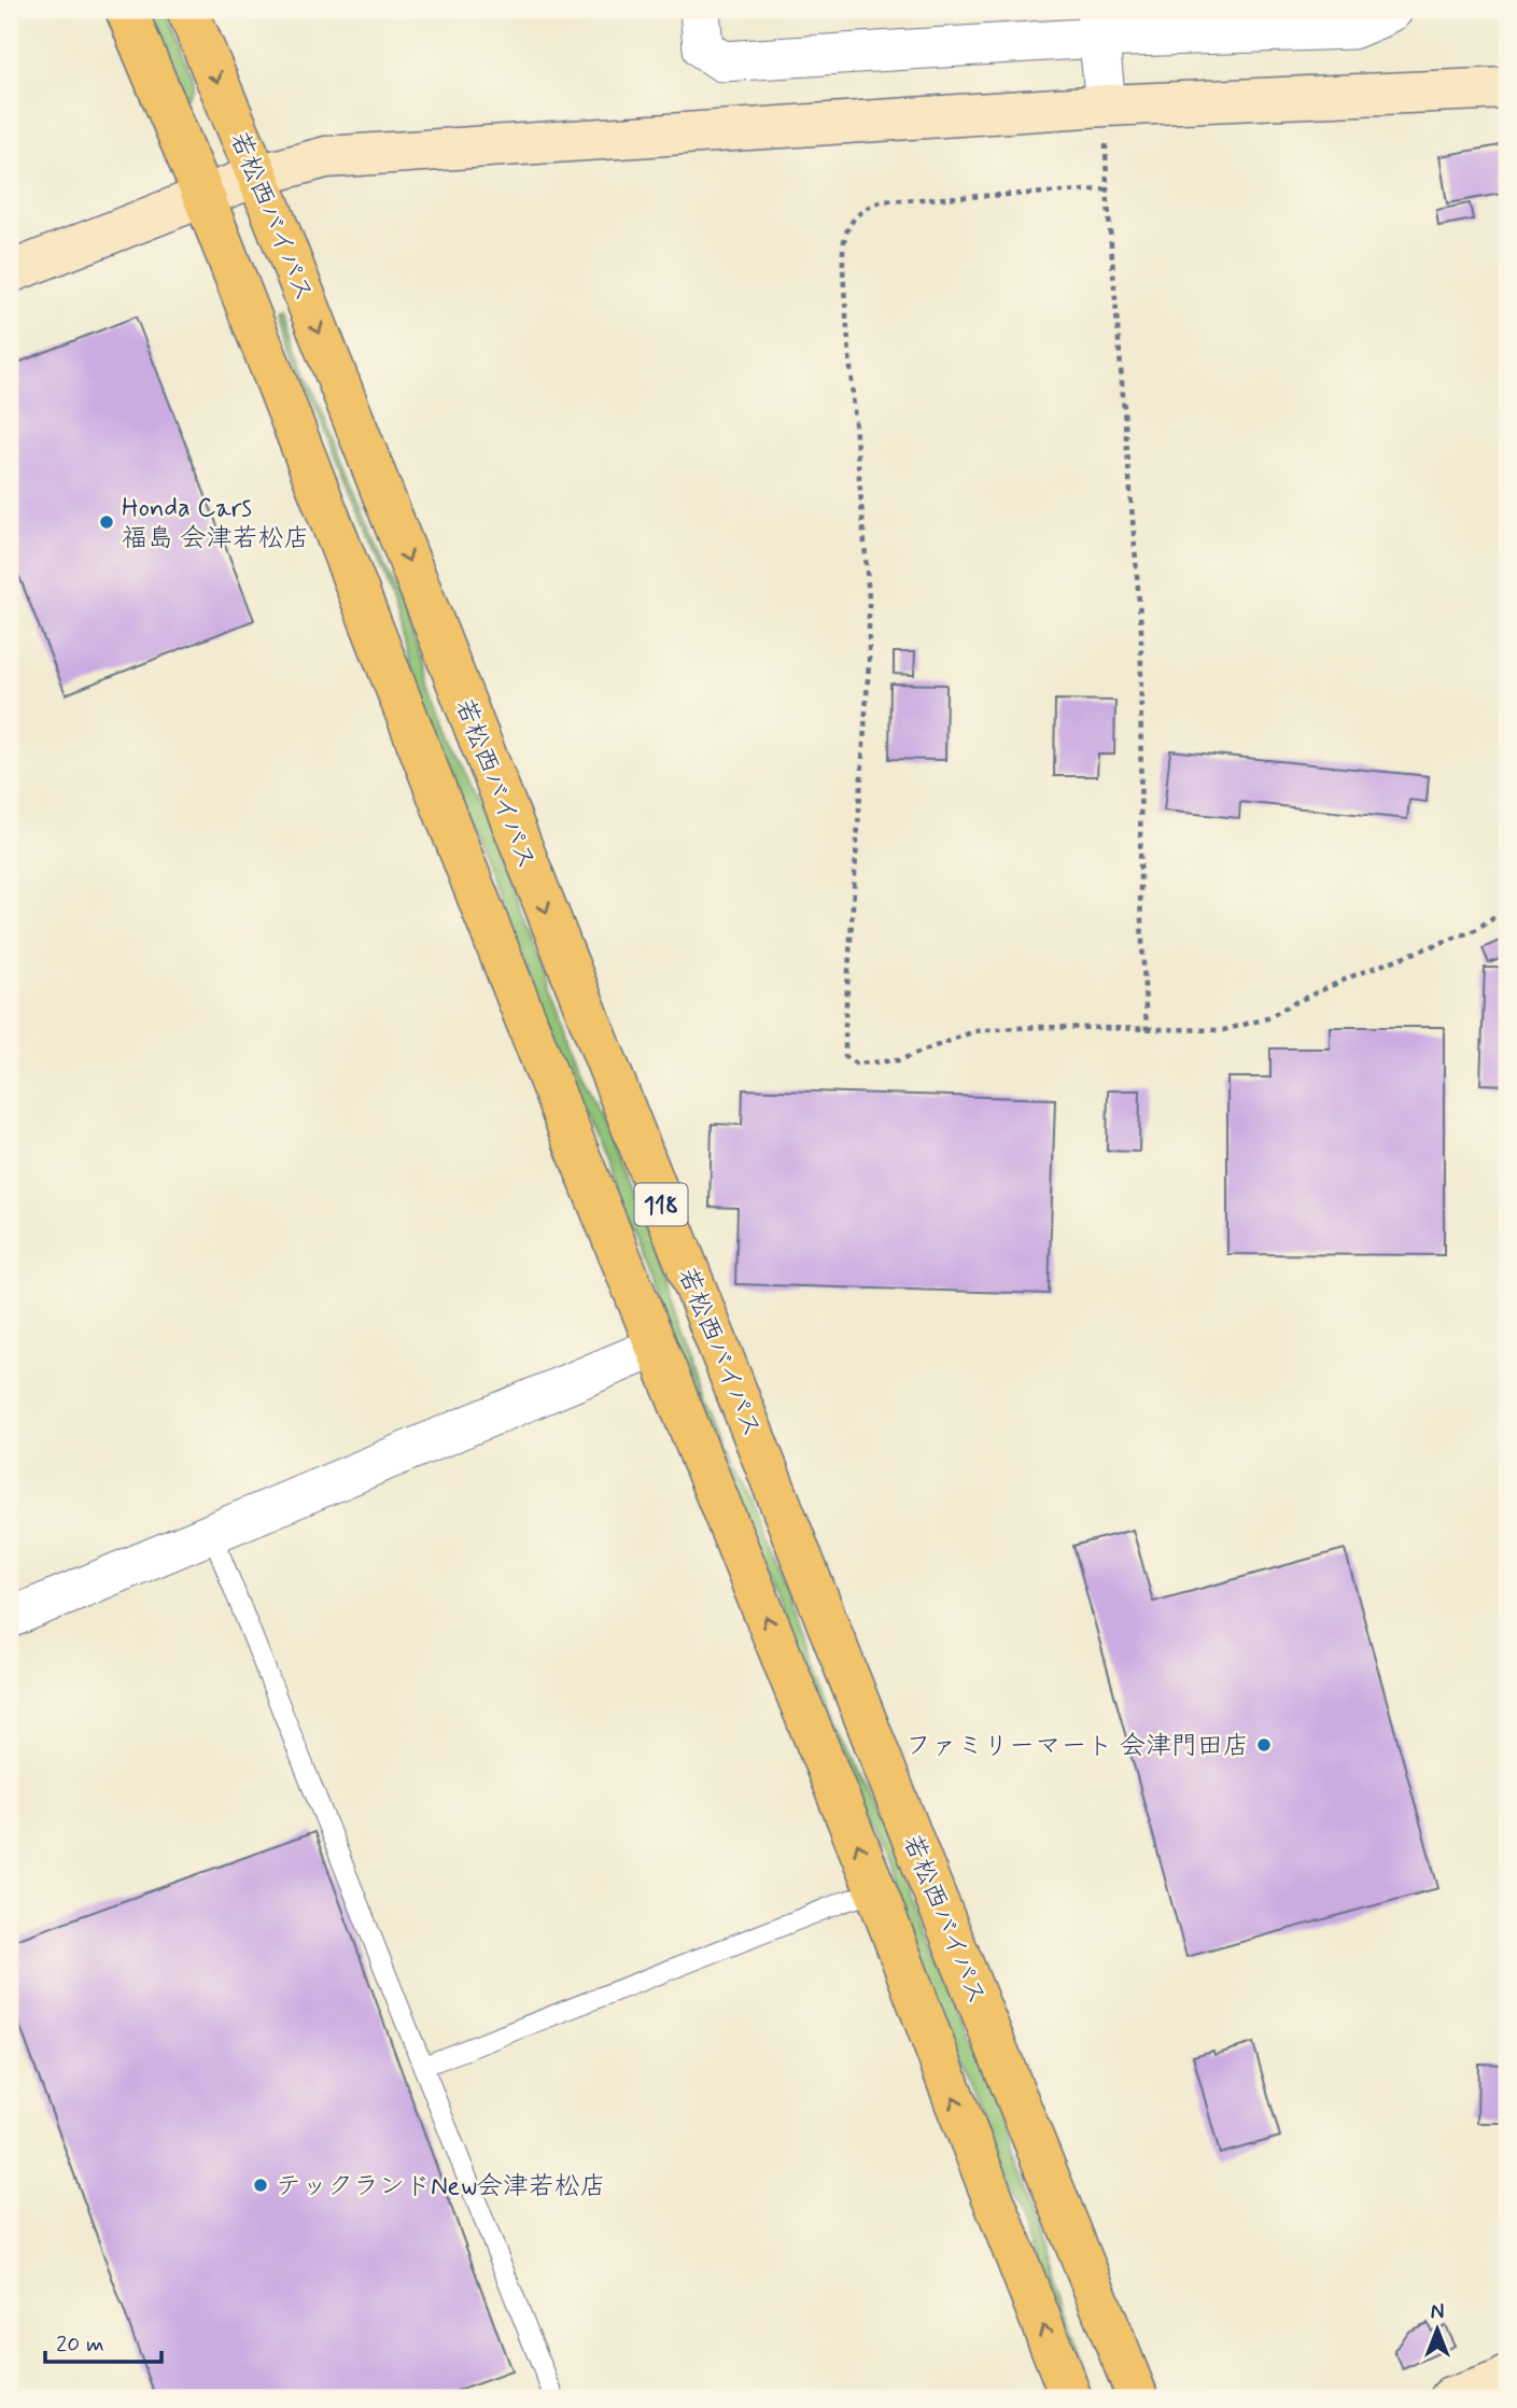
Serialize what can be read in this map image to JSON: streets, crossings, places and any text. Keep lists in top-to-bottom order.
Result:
{
  "streets": {
    "highway": ["若松西バイパス", "118"]
  },
  "places": ["Honda Cars 福島 会津若松店", "ファミリーマート 会津門田店", "テックランドNew会津若松店"],
  "scale_bar": "20 m",
  "north": "top"
}
